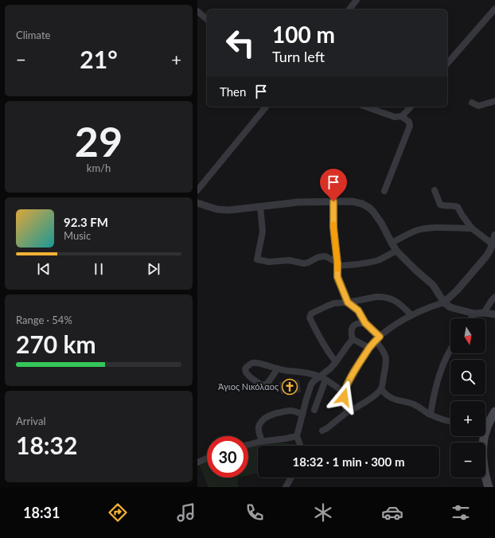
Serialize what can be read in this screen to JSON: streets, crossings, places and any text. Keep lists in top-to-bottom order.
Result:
{
  "places": {
    "church": ["Άγιος Νικόλαος"]
  },
  "north": "bottom",
  "page": {
    "tile": [
      "Climate",
      ["29", "km/h"],
      ["Range · 54%", "270 km"],
      ["Arrival", "18:32"]
    ],
    "turn": ["100 m", "Turn left"],
    "heat": ["−", "21°", "+"],
    "then": "Then",
    "song": ["92.3 FM", "Music"],
    "map_buttons": ["+", "−"],
    "limit": "30",
    "trip": "18:32 · 1 min · 300 m",
    "tabs": "18:31"
  }
}
